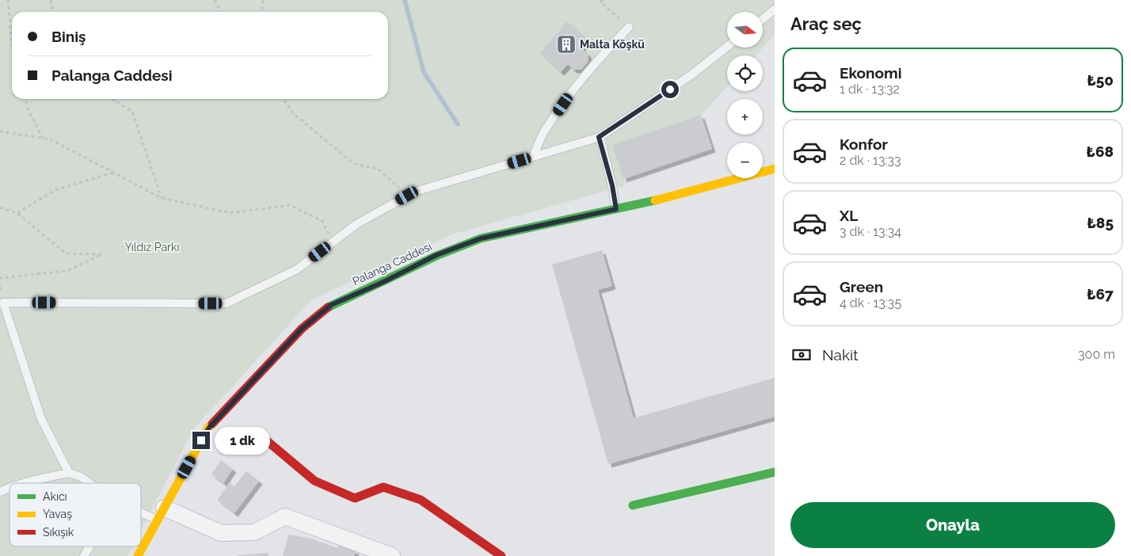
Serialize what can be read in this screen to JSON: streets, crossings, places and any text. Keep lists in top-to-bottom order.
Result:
{
  "streets": {
    "main road": ["Palanga Caddesi"]
  },
  "parks": ["Yıldız Parkı"],
  "places": {
    "building": ["Malta Köşkü"]
  },
  "legend": ["Akıcı", "Yavaş", "Sıkışık"],
  "north": "right",
  "page": {
    "heading": "Araç seç",
    "map_buttons": ["+", "−"],
    "banner": ["Biniş", "Palanga Caddesi"],
    "list": [
      {
        "name": "Ekonomi",
        "note": "1 dk · 13:32",
        "value": "₺50"
      },
      {
        "name": "Konfor",
        "note": "2 dk · 13:33",
        "value": "₺68"
      },
      {
        "name": "XL",
        "note": "3 dk · 13:34",
        "value": "₺85"
      },
      {
        "name": "Green",
        "note": "4 dk · 13:35",
        "value": "₺67"
      }
    ],
    "pay": ["Nakit", "300 m"],
    "bubble": "1 dk",
    "buttons": "Onayla"
  }
}
